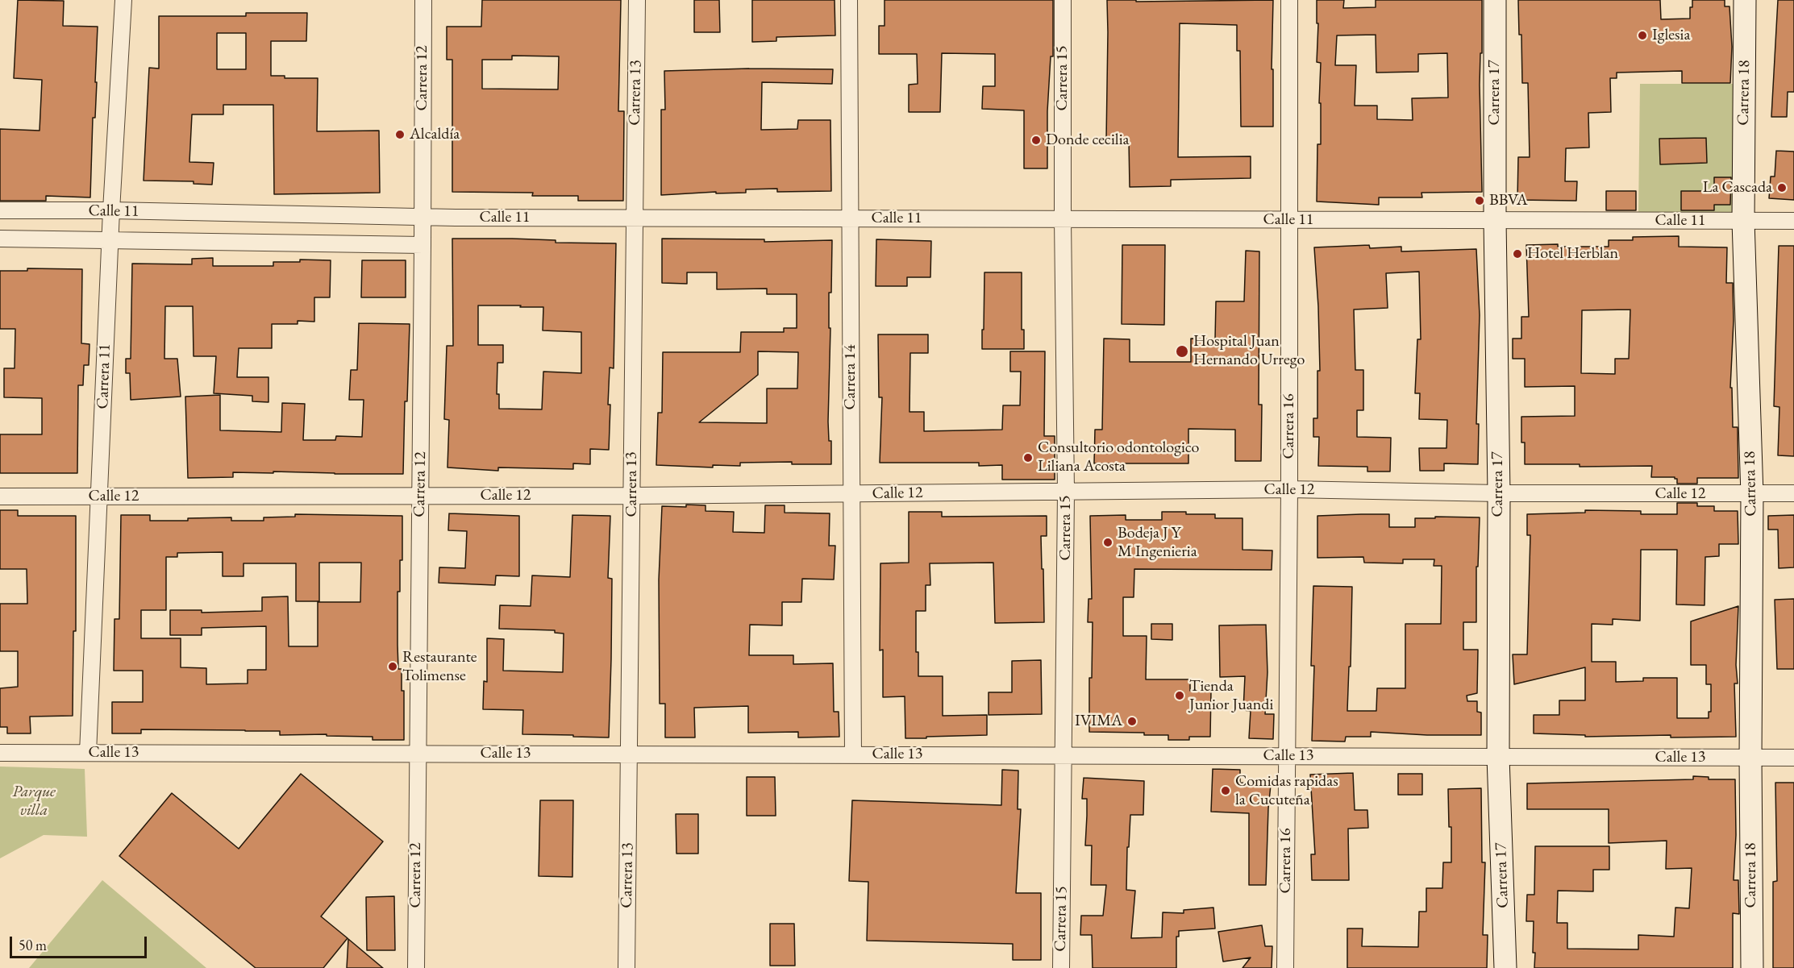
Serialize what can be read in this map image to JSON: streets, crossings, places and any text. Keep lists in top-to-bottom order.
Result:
{
  "streets": {
    "street": [
      "Carrera 12",
      "Carrera 15",
      "Carrera 13",
      "Carrera 17",
      "Carrera 18",
      "Calle 11",
      "Carrera 11",
      "Carrera 14",
      "Carrera 16",
      "Calle 12",
      "Calle 13"
    ]
  },
  "crossings": [
    ["Carrera 12", "Calle 11"],
    ["Carrera 12", "Calle 12"],
    ["Carrera 12", "Calle 13"],
    ["Carrera 15", "Calle 11"],
    ["Carrera 15", "Calle 12"],
    ["Carrera 15", "Calle 13"],
    ["Carrera 13", "Calle 11"],
    ["Carrera 13", "Calle 12"],
    ["Carrera 13", "Calle 13"],
    ["Carrera 17", "Calle 11"],
    ["Carrera 17", "Calle 12"],
    ["Carrera 17", "Calle 13"],
    ["Carrera 18", "Calle 11"],
    ["Carrera 18", "Calle 12"],
    ["Carrera 18", "Calle 13"],
    ["Calle 11", "Carrera 11"],
    ["Calle 11", "Carrera 14"],
    ["Calle 11", "Carrera 16"],
    ["Carrera 11", "Calle 12"],
    ["Carrera 11", "Calle 13"],
    ["Carrera 14", "Calle 12"],
    ["Carrera 14", "Calle 13"],
    ["Carrera 16", "Calle 12"],
    ["Carrera 16", "Calle 13"]
  ],
  "parks": ["Parque villa"],
  "places": [
    "Iglesia",
    "Alcaldía",
    "Donde cecilia",
    "La Cascada",
    "BBVA",
    "Hotel Herblan",
    "Hospital Juan Hernando Urrego",
    "Consultorio odontologico Liliana Acosta",
    "Bodeja J Y M Ingenieria",
    "Restaurante Tolimense",
    "Tienda Junior Juandi",
    "IVIMA",
    "Comidas rapidas la Cucuteña"
  ],
  "scale_bar": "50 m"
}
